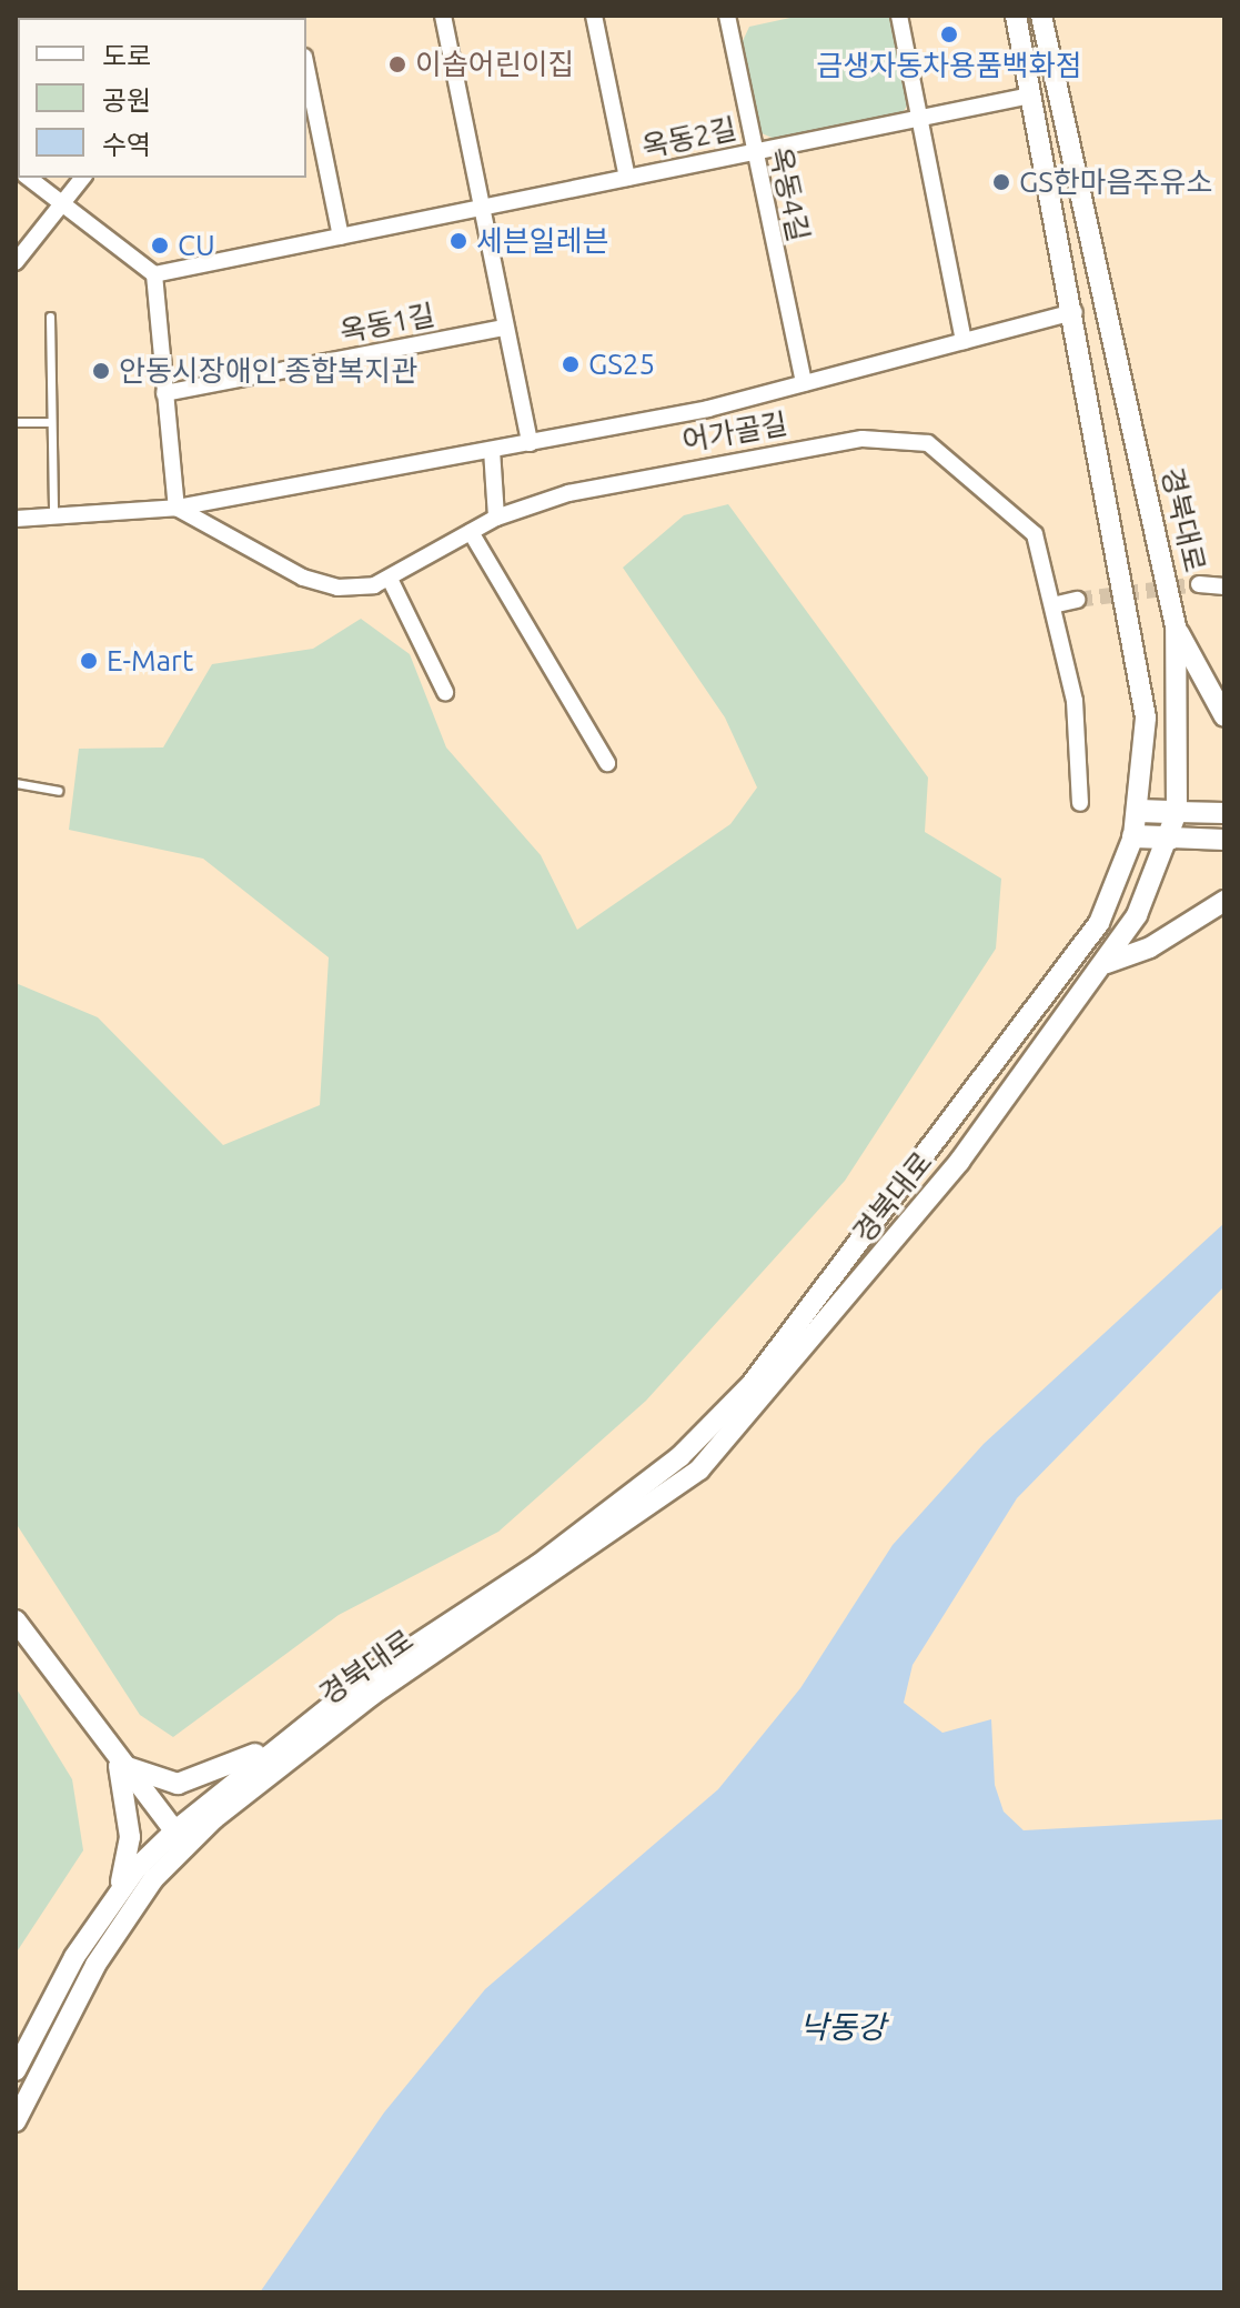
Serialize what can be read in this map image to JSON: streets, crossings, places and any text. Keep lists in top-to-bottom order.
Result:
{
  "streets": {
    "street": [
      "옥동2길",
      "옥동4길",
      "옥동1길",
      "어가골길",
      "경북대로"
    ]
  },
  "crossings": [
    ["옥동2길", "옥동4길"],
    ["옥동2길", "경북대로"]
  ],
  "water": ["낙동강"],
  "places": [
    "금생자동차용품백화점",
    "이솝어린이집",
    "GS한마음주유소",
    "세븐일레븐",
    "CU",
    "GS25",
    "안동시장애인 종합복지관",
    "E-Mart"
  ],
  "legend": ["도로", "공원", "수역"]
}
